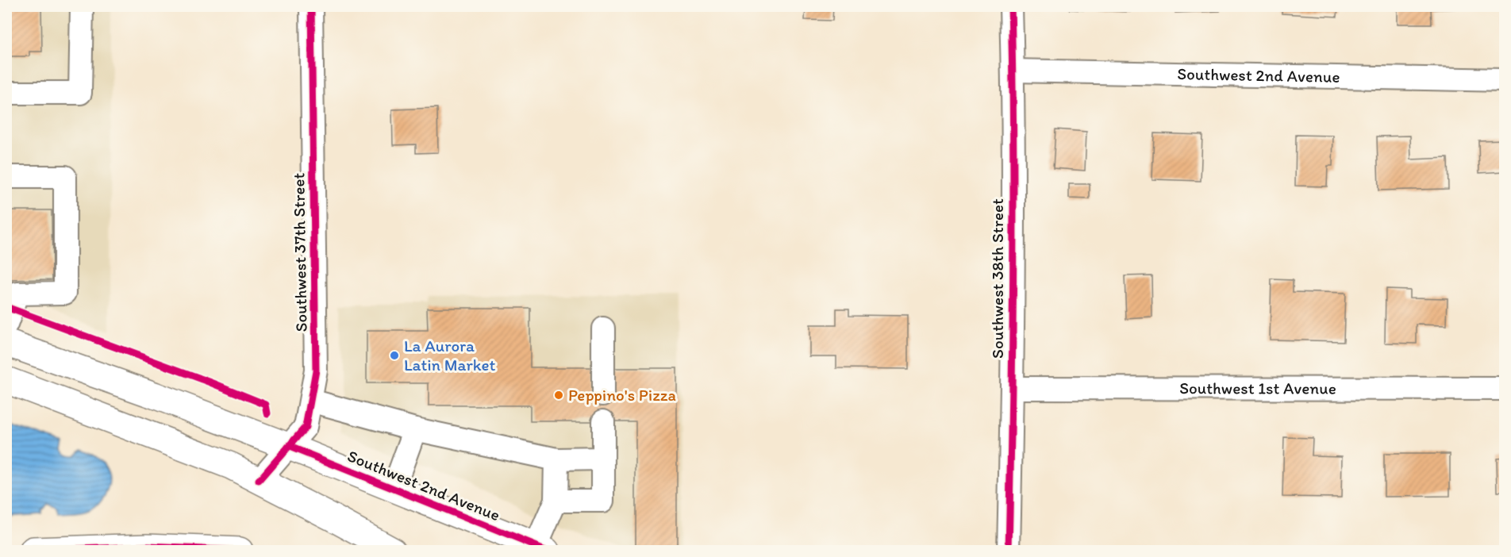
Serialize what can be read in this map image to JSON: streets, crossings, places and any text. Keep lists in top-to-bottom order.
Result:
{
  "streets": {
    "main road": ["Southwest 2nd Avenue"],
    "street": ["Southwest 37th Street", "Southwest 38th Street", "Southwest 1st Avenue"]
  },
  "crossings": [
    ["Southwest 2nd Avenue", "Southwest 37th Street"],
    ["Southwest 2nd Avenue", "Southwest 38th Street"],
    ["Southwest 38th Street", "Southwest 1st Avenue"]
  ],
  "places": ["La Aurora Latin Market", "Peppino's Pizza"]
}
